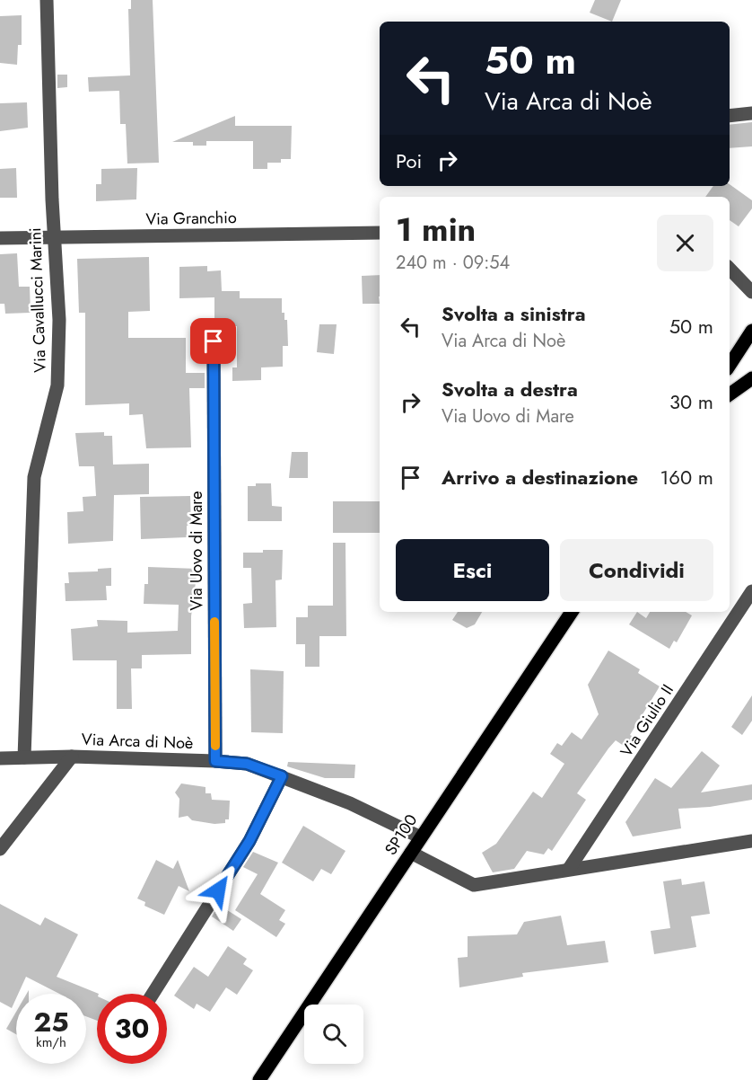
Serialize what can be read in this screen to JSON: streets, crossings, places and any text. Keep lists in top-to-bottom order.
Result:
{
  "streets": {
    "main road": ["SP100"],
    "street": [
      "Via Granchio",
      "Via Cavallucci Marini",
      "Via Uovo di Mare",
      "Via Giulio II",
      "Via Arca di Noè"
    ]
  },
  "crossings": [
    ["Via Granchio", "Via Cavallucci Marini"],
    ["Via Cavallucci Marini", "Via Arca di Noè"],
    ["Via Uovo di Mare", "Via Arca di Noè"],
    ["Via Arca di Noè", "SP100"]
  ],
  "page": {
    "turn": ["50 m", "Via Arca di Noè"],
    "then": "Poi",
    "heading": ["1 min", "240 m · 09:54"],
    "list": [
      {
        "name": "Svolta a sinistra",
        "note": "Via Arca di Noè",
        "value": "50 m"
      },
      {
        "name": "Svolta a destra",
        "note": "Via Uovo di Mare",
        "value": "30 m"
      },
      {
        "name": "Arrivo a destinazione",
        "value": "160 m"
      }
    ],
    "buttons": ["Esci", "Condividi"],
    "speed": "25 km/h",
    "limit": "30"
  }
}
